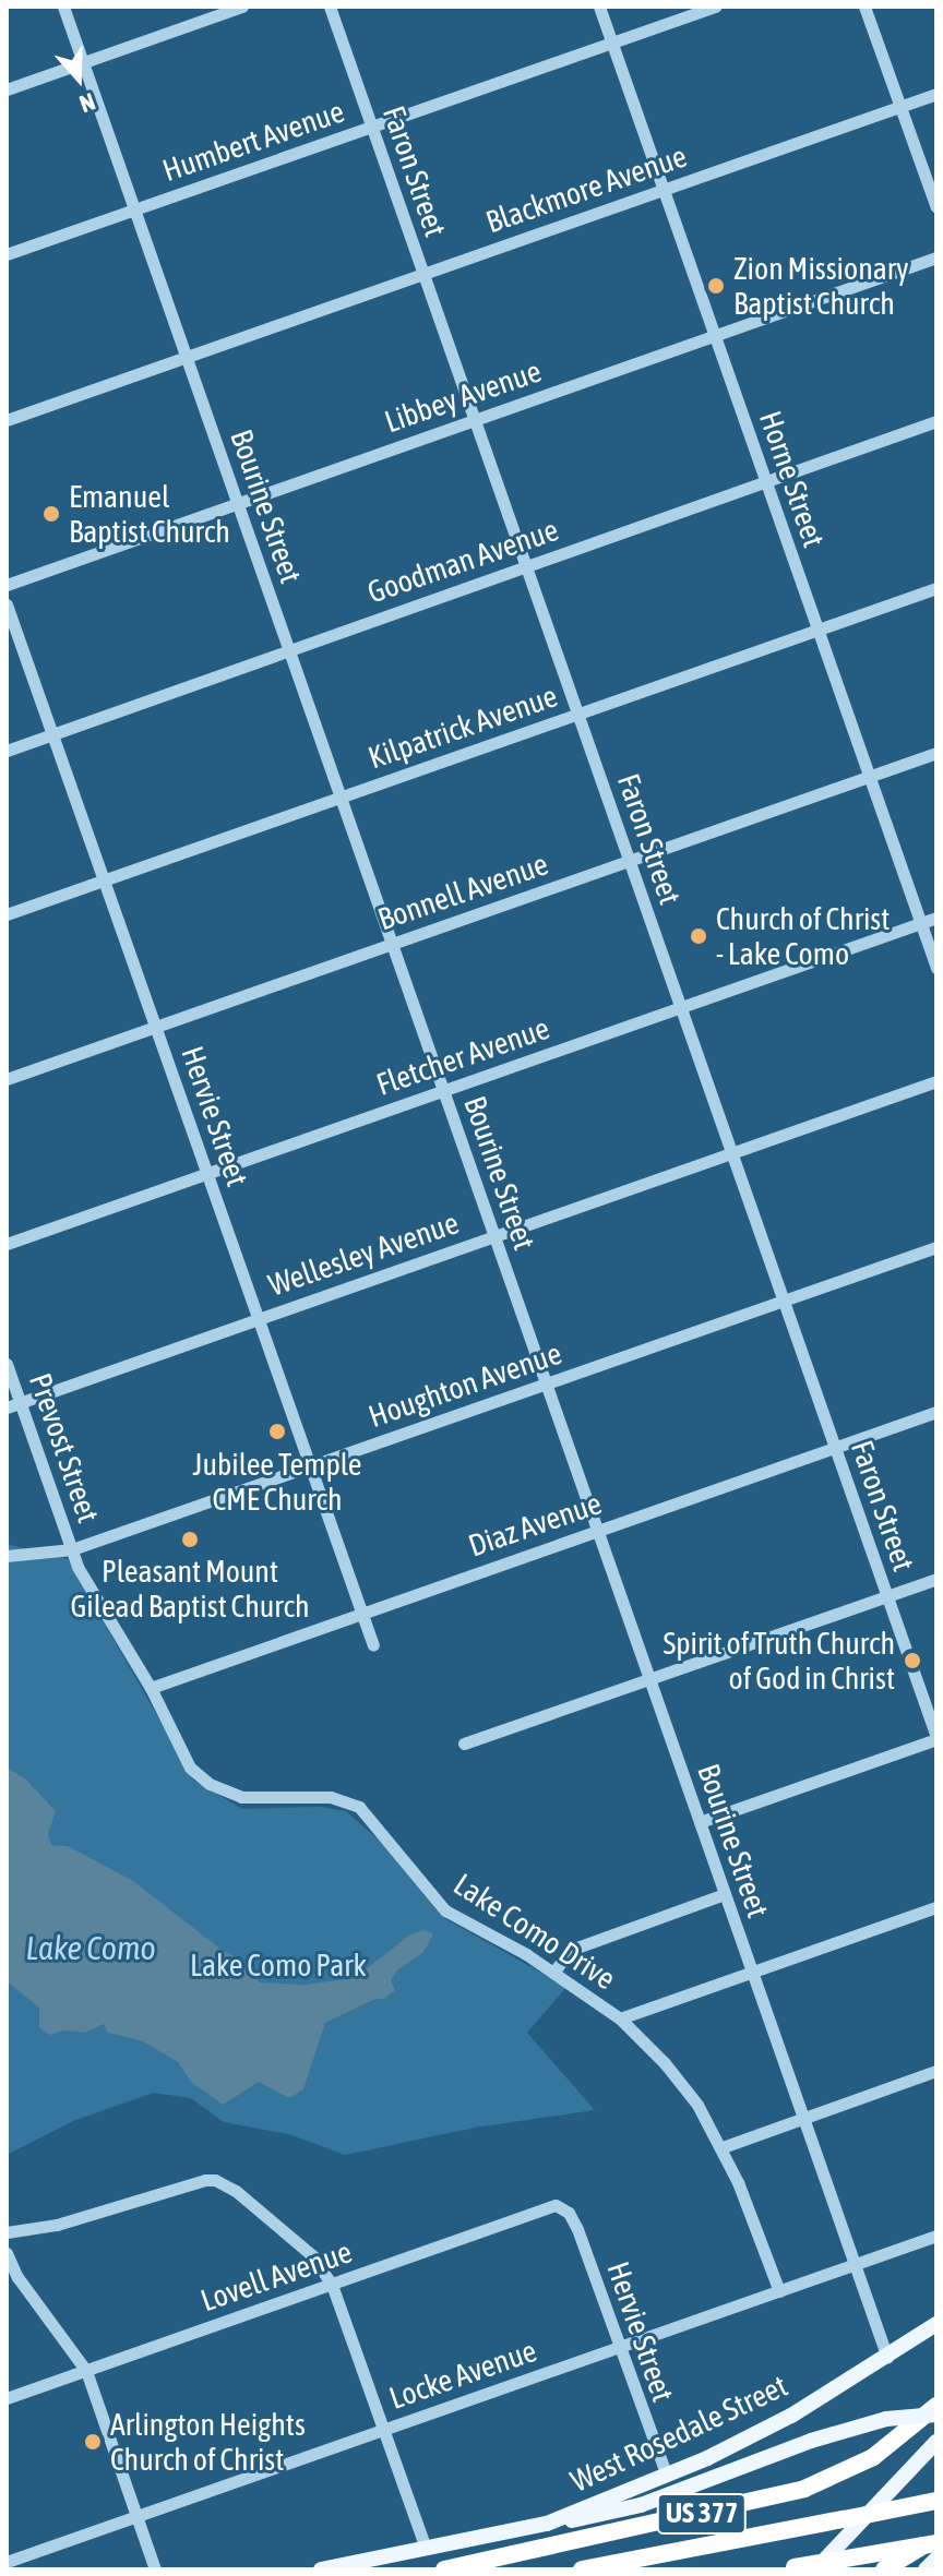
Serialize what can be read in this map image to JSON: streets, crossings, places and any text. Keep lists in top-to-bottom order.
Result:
{
  "streets": {
    "highway": ["US 377"],
    "main road": ["West Rosedale Street"],
    "street": [
      "Humbert Avenue",
      "Faron Street",
      "Blackmore Avenue",
      "Libbey Avenue",
      "Horne Street",
      "Bourine Street",
      "Goodman Avenue",
      "Kilpatrick Avenue",
      "Bonnell Avenue",
      "Fletcher Avenue",
      "Hervie Street",
      "Wellesley Avenue",
      "Houghton Avenue",
      "Prevost Street",
      "Diaz Avenue",
      "Lake Como Drive",
      "Lovell Avenue",
      "Locke Avenue"
    ]
  },
  "crossings": [
    ["Humbert Avenue", "Faron Street"],
    ["Humbert Avenue", "Horne Street"],
    ["Humbert Avenue", "Bourine Street"],
    ["Faron Street", "Blackmore Avenue"],
    ["Faron Street", "Libbey Avenue"],
    ["Faron Street", "Goodman Avenue"],
    ["Faron Street", "Kilpatrick Avenue"],
    ["Faron Street", "Bonnell Avenue"],
    ["Faron Street", "Fletcher Avenue"],
    ["Faron Street", "Wellesley Avenue"],
    ["Faron Street", "Houghton Avenue"],
    ["Faron Street", "Diaz Avenue"],
    ["Blackmore Avenue", "Horne Street"],
    ["Blackmore Avenue", "Bourine Street"],
    ["Libbey Avenue", "Horne Street"],
    ["Libbey Avenue", "Bourine Street"],
    ["Horne Street", "Goodman Avenue"],
    ["Horne Street", "Kilpatrick Avenue"],
    ["Horne Street", "Bonnell Avenue"],
    ["Horne Street", "Fletcher Avenue"],
    ["Bourine Street", "Goodman Avenue"],
    ["Bourine Street", "Kilpatrick Avenue"],
    ["Bourine Street", "Bonnell Avenue"],
    ["Bourine Street", "Fletcher Avenue"],
    ["Bourine Street", "Wellesley Avenue"],
    ["Bourine Street", "Houghton Avenue"],
    ["Bourine Street", "Diaz Avenue"],
    ["Bourine Street", "Locke Avenue"],
    ["Bourine Street", "West Rosedale Street"],
    ["Goodman Avenue", "Hervie Street"],
    ["Kilpatrick Avenue", "Hervie Street"],
    ["Bonnell Avenue", "Hervie Street"],
    ["Fletcher Avenue", "Hervie Street"],
    ["Hervie Street", "Wellesley Avenue"],
    ["Hervie Street", "Houghton Avenue"],
    ["Hervie Street", "Diaz Avenue"],
    ["Hervie Street", "Lovell Avenue"],
    ["Hervie Street", "Locke Avenue"],
    ["Hervie Street", "West Rosedale Street"],
    ["Wellesley Avenue", "Prevost Street"],
    ["Houghton Avenue", "Prevost Street"],
    ["Houghton Avenue", "Lake Como Drive"],
    ["Prevost Street", "Lake Como Drive"],
    ["Diaz Avenue", "Lake Como Drive"],
    ["Lake Como Drive", "Locke Avenue"]
  ],
  "water": ["Lake Como"],
  "parks": ["Lake Como Park"],
  "places": [
    "Zion Missionary Baptist Church",
    "Emanuel Baptist Church",
    "Church of Christ - Lake Como",
    "Jubilee Temple CME Church",
    "Pleasant Mount Gilead Baptist Church",
    "Spirit of Truth Church of God in Christ",
    "Arlington Heights Church of Christ"
  ],
  "north": "bottom"
}
